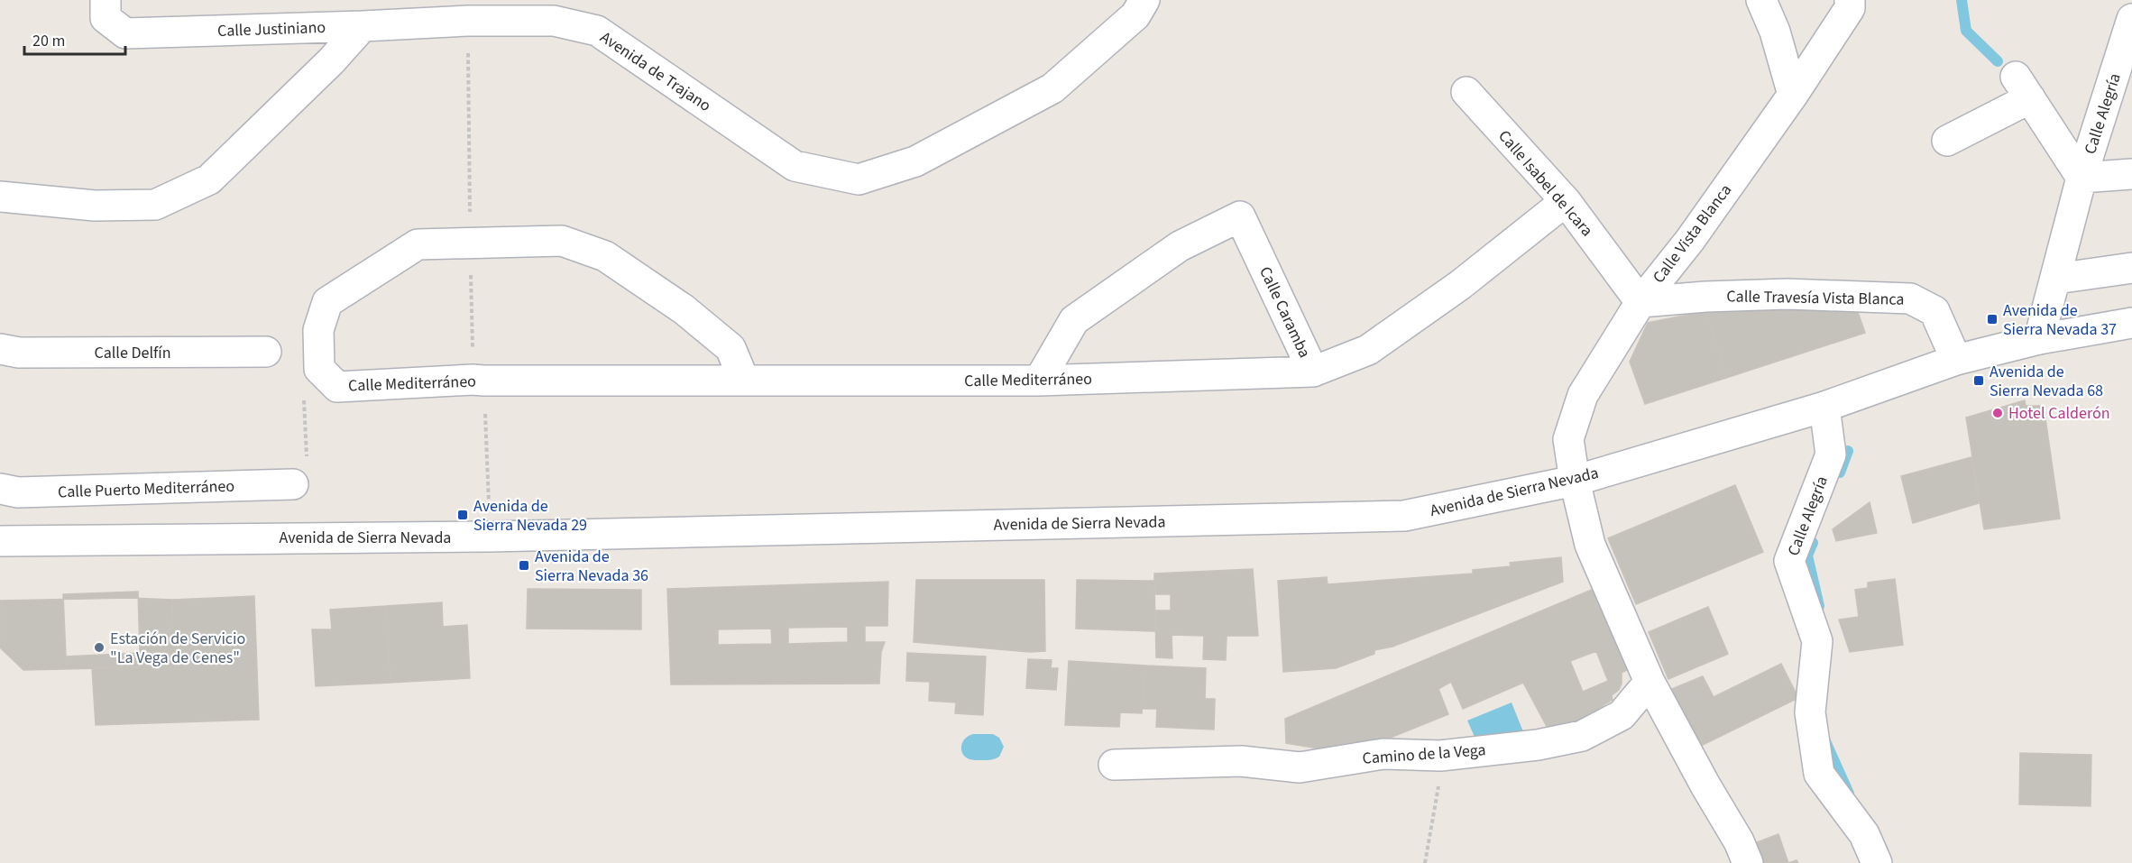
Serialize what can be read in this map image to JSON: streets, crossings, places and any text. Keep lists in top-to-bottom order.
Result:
{
  "streets": {
    "street": [
      "Calle Justiniano",
      "Avenida de Trajano",
      "Calle Alegría",
      "Calle Isabel de Icara",
      "Calle Vista Blanca",
      "Calle Travesía Vista Blanca",
      "Calle Caramba",
      "Calle Delfín",
      "Calle Mediterráneo",
      "Calle Puerto Mediterráneo",
      "Avenida de Sierra Nevada",
      "Camino de la Vega"
    ]
  },
  "crossings": [
    ["Calle Justiniano", "Avenida de Trajano"],
    ["Calle Alegría", "Avenida de Sierra Nevada"],
    ["Calle Isabel de Icara", "Calle Vista Blanca"],
    ["Calle Isabel de Icara", "Calle Travesía Vista Blanca"],
    ["Calle Isabel de Icara", "Calle Caramba"],
    ["Calle Vista Blanca", "Calle Travesía Vista Blanca"],
    ["Calle Vista Blanca", "Avenida de Sierra Nevada"],
    ["Calle Travesía Vista Blanca", "Avenida de Sierra Nevada"],
    ["Calle Caramba", "Calle Mediterráneo"]
  ],
  "places": {
    "transit": [
      "Avenida de Sierra Nevada 37",
      "Avenida de Sierra Nevada 68",
      "Avenida de Sierra Nevada 29",
      "Avenida de Sierra Nevada 36"
    ],
    "other": ["Hotel Calderón", "Estación de Servicio \"La Vega de Cenes\""]
  },
  "scale_bar": "20 m"
}
